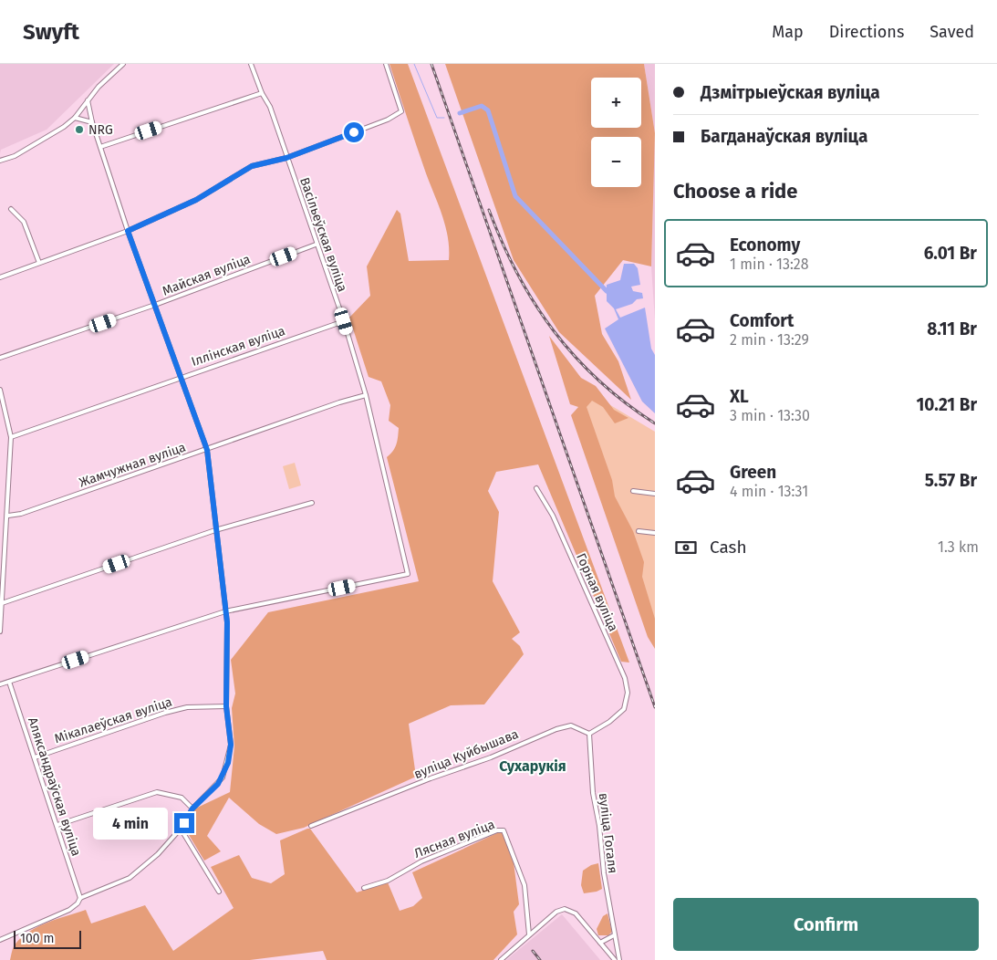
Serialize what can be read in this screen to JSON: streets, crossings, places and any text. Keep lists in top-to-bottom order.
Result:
{
  "streets": {
    "street": [
      "Васільеўская вуліца",
      "Майская вуліца",
      "Іллінская вуліца",
      "Жамчужная вуліца",
      "Горная вуліца",
      "Мікалаеўская вуліца",
      "вуліца Куйбышава",
      "Аляксандраўская вуліца",
      "вуліца Гогаля",
      "Лясная вуліца"
    ]
  },
  "crossings": [
    ["Васільеўская вуліца", "Майская вуліца"],
    ["Васільеўская вуліца", "Іллінская вуліца"],
    ["Васільеўская вуліца", "Жамчужная вуліца"],
    ["Горная вуліца", "вуліца Куйбышава"],
    ["Горная вуліца", "вуліца Гогаля"],
    ["Мікалаеўская вуліца", "Аляксандраўская вуліца"],
    ["вуліца Куйбышава", "вуліца Гогаля"]
  ],
  "districts": ["Сухарукія"],
  "places": ["NRG"],
  "scale_bar": "100 m",
  "page": {
    "header": "Swyft",
    "nav": ["Map", "Directions", "Saved"],
    "banner": ["Дзмітрыеўская вуліца", "Багданаўская вуліца"],
    "map_buttons": ["+", "−"],
    "heading": "Choose a ride",
    "list": [
      {
        "name": "Economy",
        "note": "1 min · 13:28",
        "value": "6.01 Br"
      },
      {
        "name": "Comfort",
        "note": "2 min · 13:29",
        "value": "8.11 Br"
      },
      {
        "name": "XL",
        "note": "3 min · 13:30",
        "value": "10.21 Br"
      },
      {
        "name": "Green",
        "note": "4 min · 13:31",
        "value": "5.57 Br"
      }
    ],
    "pay": ["Cash", "1.3 km"],
    "bubble": "4 min",
    "buttons": "Confirm",
    "scale": "100 m"
  }
}
